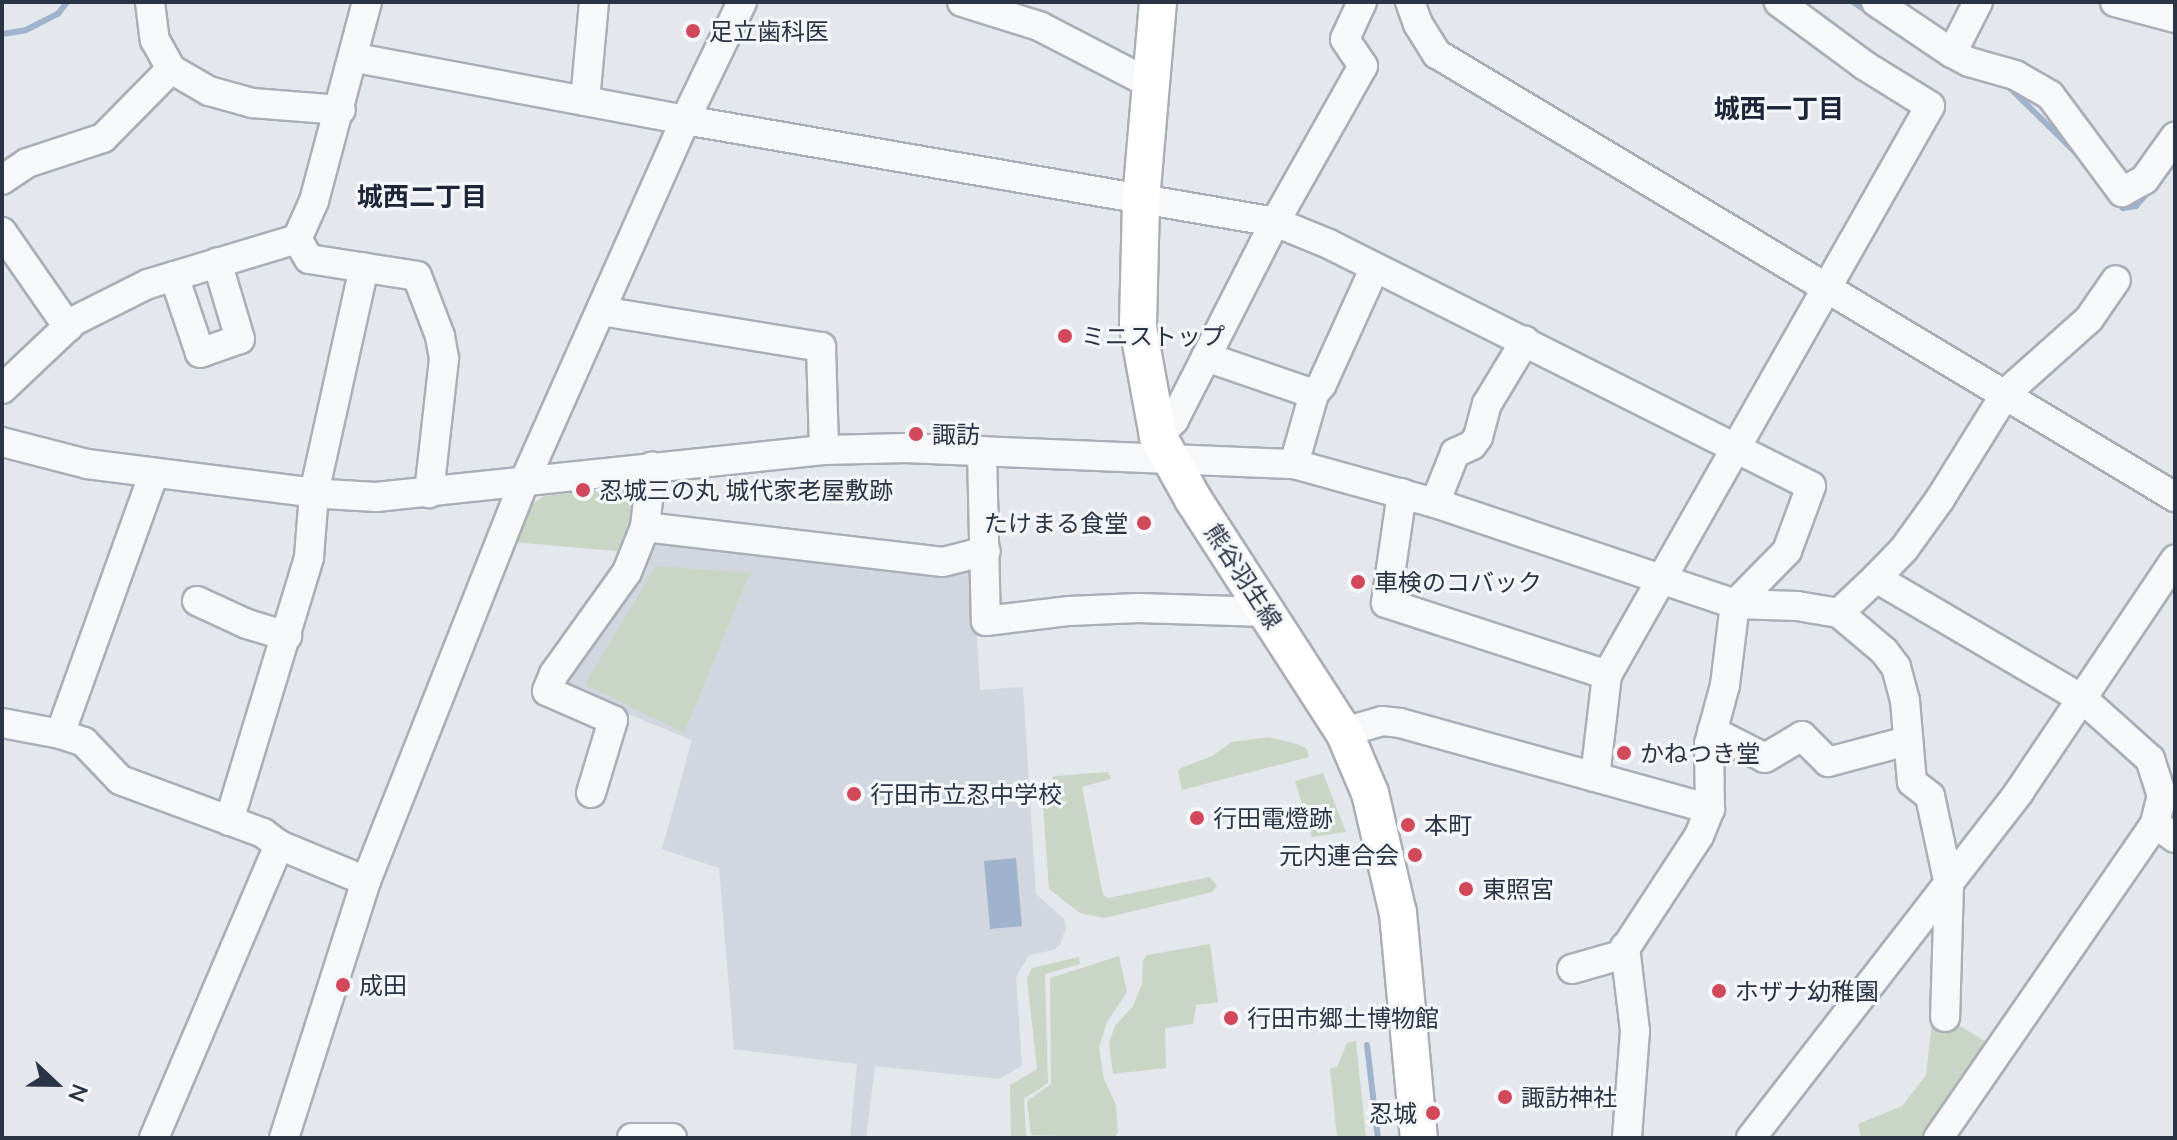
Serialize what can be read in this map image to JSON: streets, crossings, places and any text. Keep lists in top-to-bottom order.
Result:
{
  "streets": {
    "main road": ["熊谷羽生線"]
  },
  "districts": ["城西一丁目", "城西二丁目"],
  "places": [
    "足立歯科医",
    "ミニストップ",
    "諏訪",
    "忍城三の丸 城代家老屋敷跡",
    "たけまる食堂",
    "車検のコバック",
    "かねつき堂",
    "行田市立忍中学校",
    "行田電燈跡",
    "本町",
    "元内連合会",
    "東照宮",
    "成田",
    "ホザナ幼稚園",
    "行田市郷土博物館",
    "諏訪神社",
    "忍城"
  ],
  "north": "right"
}
